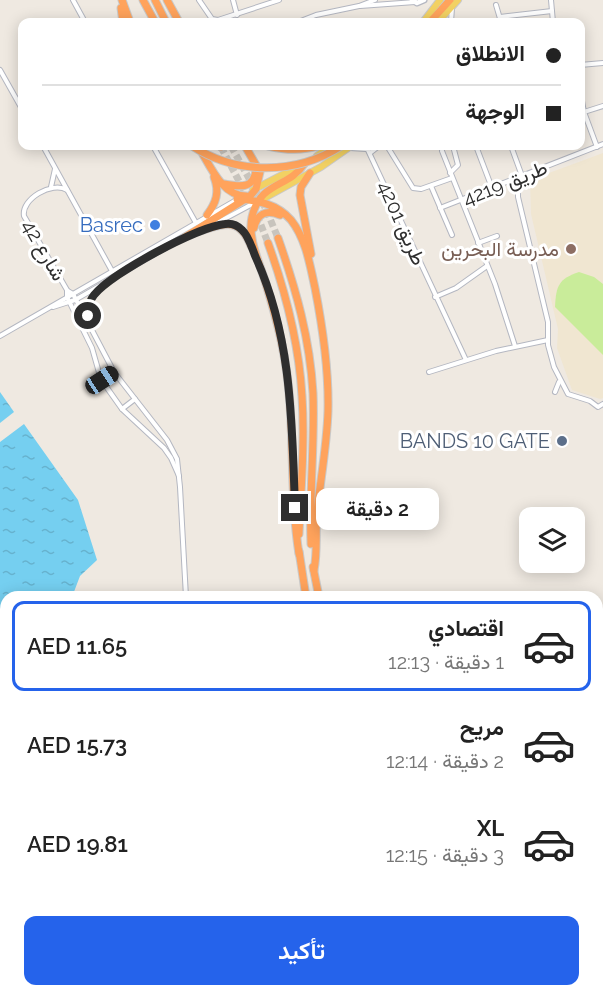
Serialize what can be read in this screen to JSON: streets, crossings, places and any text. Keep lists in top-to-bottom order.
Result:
{
  "streets": {
    "street": ["طريق 4219", "طريق 4201", "شارع 42"]
  },
  "places": ["Basrec", "مدرسة البحرين", "BANDS 10 GATE"],
  "page": {
    "banner": ["الانطلاق", "الوجهة"],
    "bubble": "2 دقيقة",
    "list": [
      {
        "name": "اقتصادي",
        "note": "1 دقيقة · 12:13",
        "value": "AED 11.65"
      },
      {
        "name": "مريح",
        "note": "2 دقيقة · 12:14",
        "value": "AED 15.73"
      },
      {
        "name": "XL",
        "note": "3 دقيقة · 12:15",
        "value": "AED 19.81"
      }
    ],
    "buttons": "تأكيد"
  }
}
